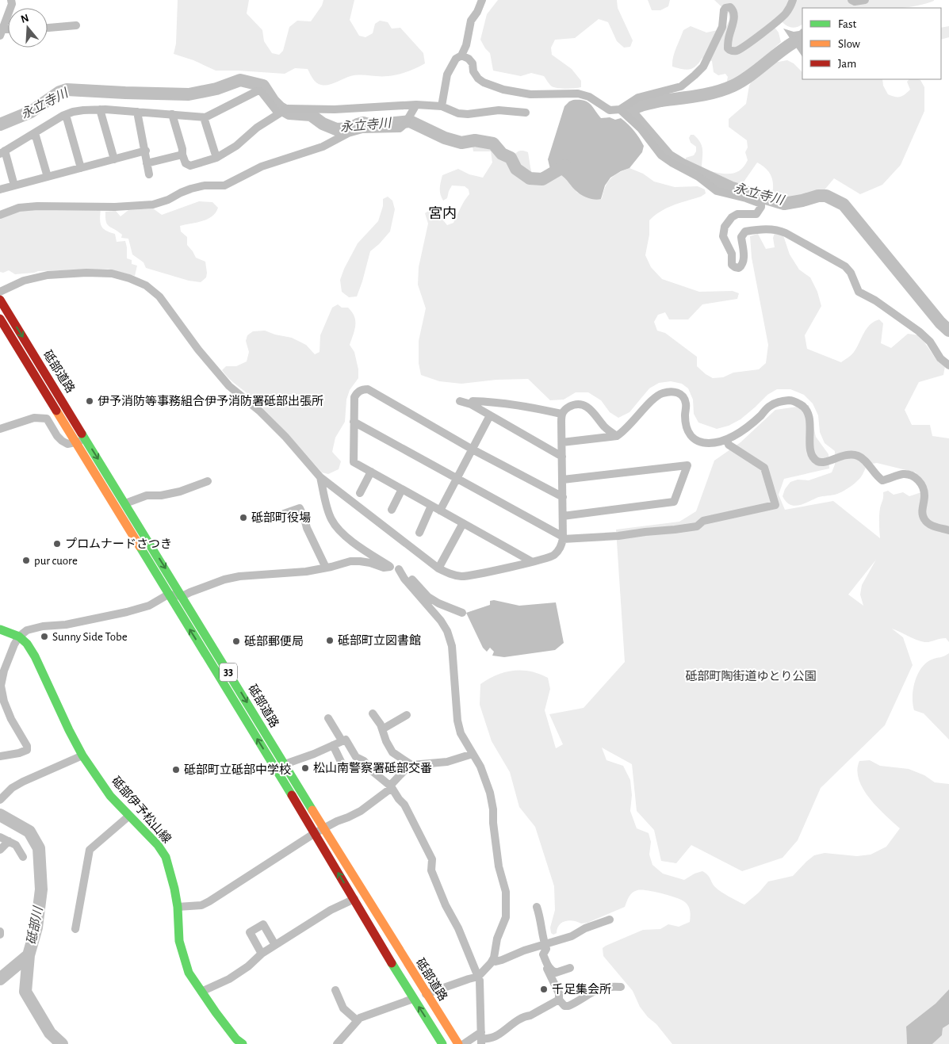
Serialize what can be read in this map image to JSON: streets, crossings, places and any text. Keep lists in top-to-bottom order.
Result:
{
  "streets": {
    "main road": ["砥部道路", "33", "砥部伊予松山線"]
  },
  "districts": ["宮内"],
  "water": ["永立寺川", "砥部川"],
  "parks": ["砥部町陶街道ゆとり公園"],
  "places": [
    "伊予消防等事務組合伊予消防署砥部出張所",
    "砥部町役場",
    "プロムナードさつき",
    "pur cuore",
    "Sunny Side Tobe",
    "砥部町立図書館",
    "砥部郵便局",
    "松山南警察署砥部交番",
    "砥部町立砥部中学校",
    "千足集会所"
  ],
  "legend": ["Fast", "Slow", "Jam"],
  "north": "top"
}
